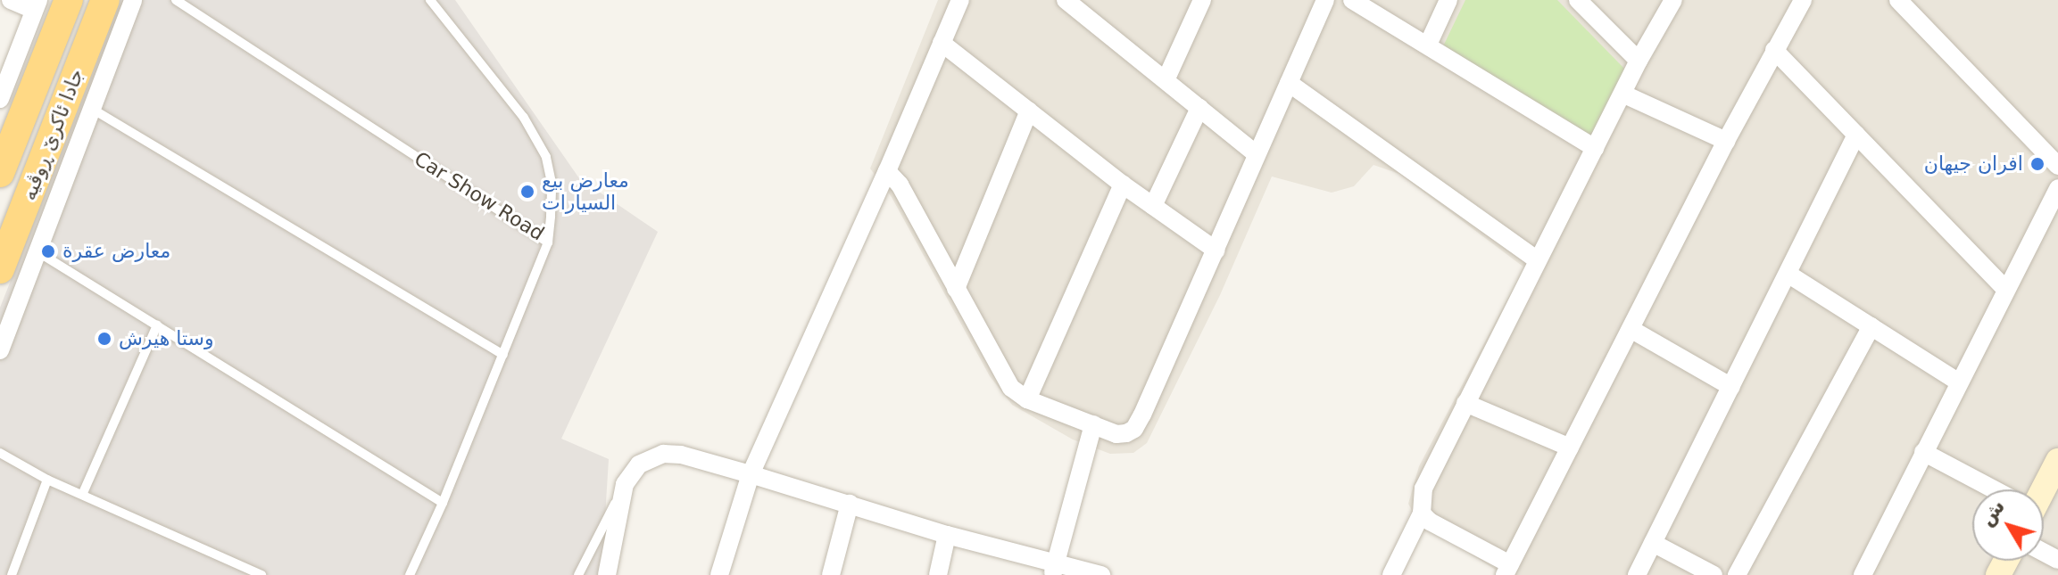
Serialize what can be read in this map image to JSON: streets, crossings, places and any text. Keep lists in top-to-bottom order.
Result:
{
  "streets": {
    "highway": ["جادا ئاکرێ ڕوڤیە"],
    "lane": ["Car Show Road"]
  },
  "places": [
    "افران جيهان",
    "معارض بيع السيارات",
    "معارض عقرة",
    "وستا هيرش"
  ],
  "north": "top left"
}
